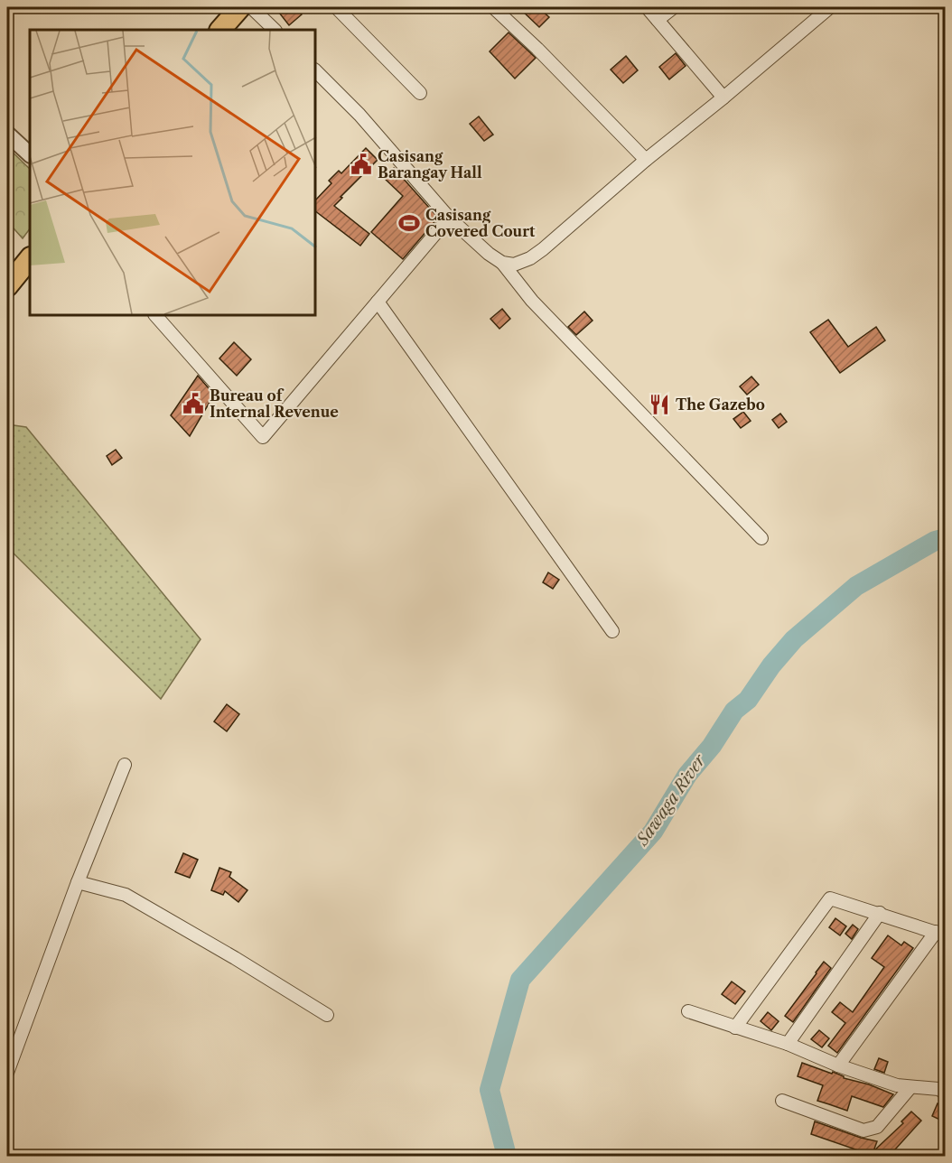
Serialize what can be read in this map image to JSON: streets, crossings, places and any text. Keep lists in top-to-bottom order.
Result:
{
  "water": ["Sawaga River"],
  "places": {
    "public building": ["Casisang Barangay Hall", "Bureau of Internal Revenue"],
    "sports": ["Casisang Covered Court"],
    "restaurant": ["The Gazebo"]
  }
}
